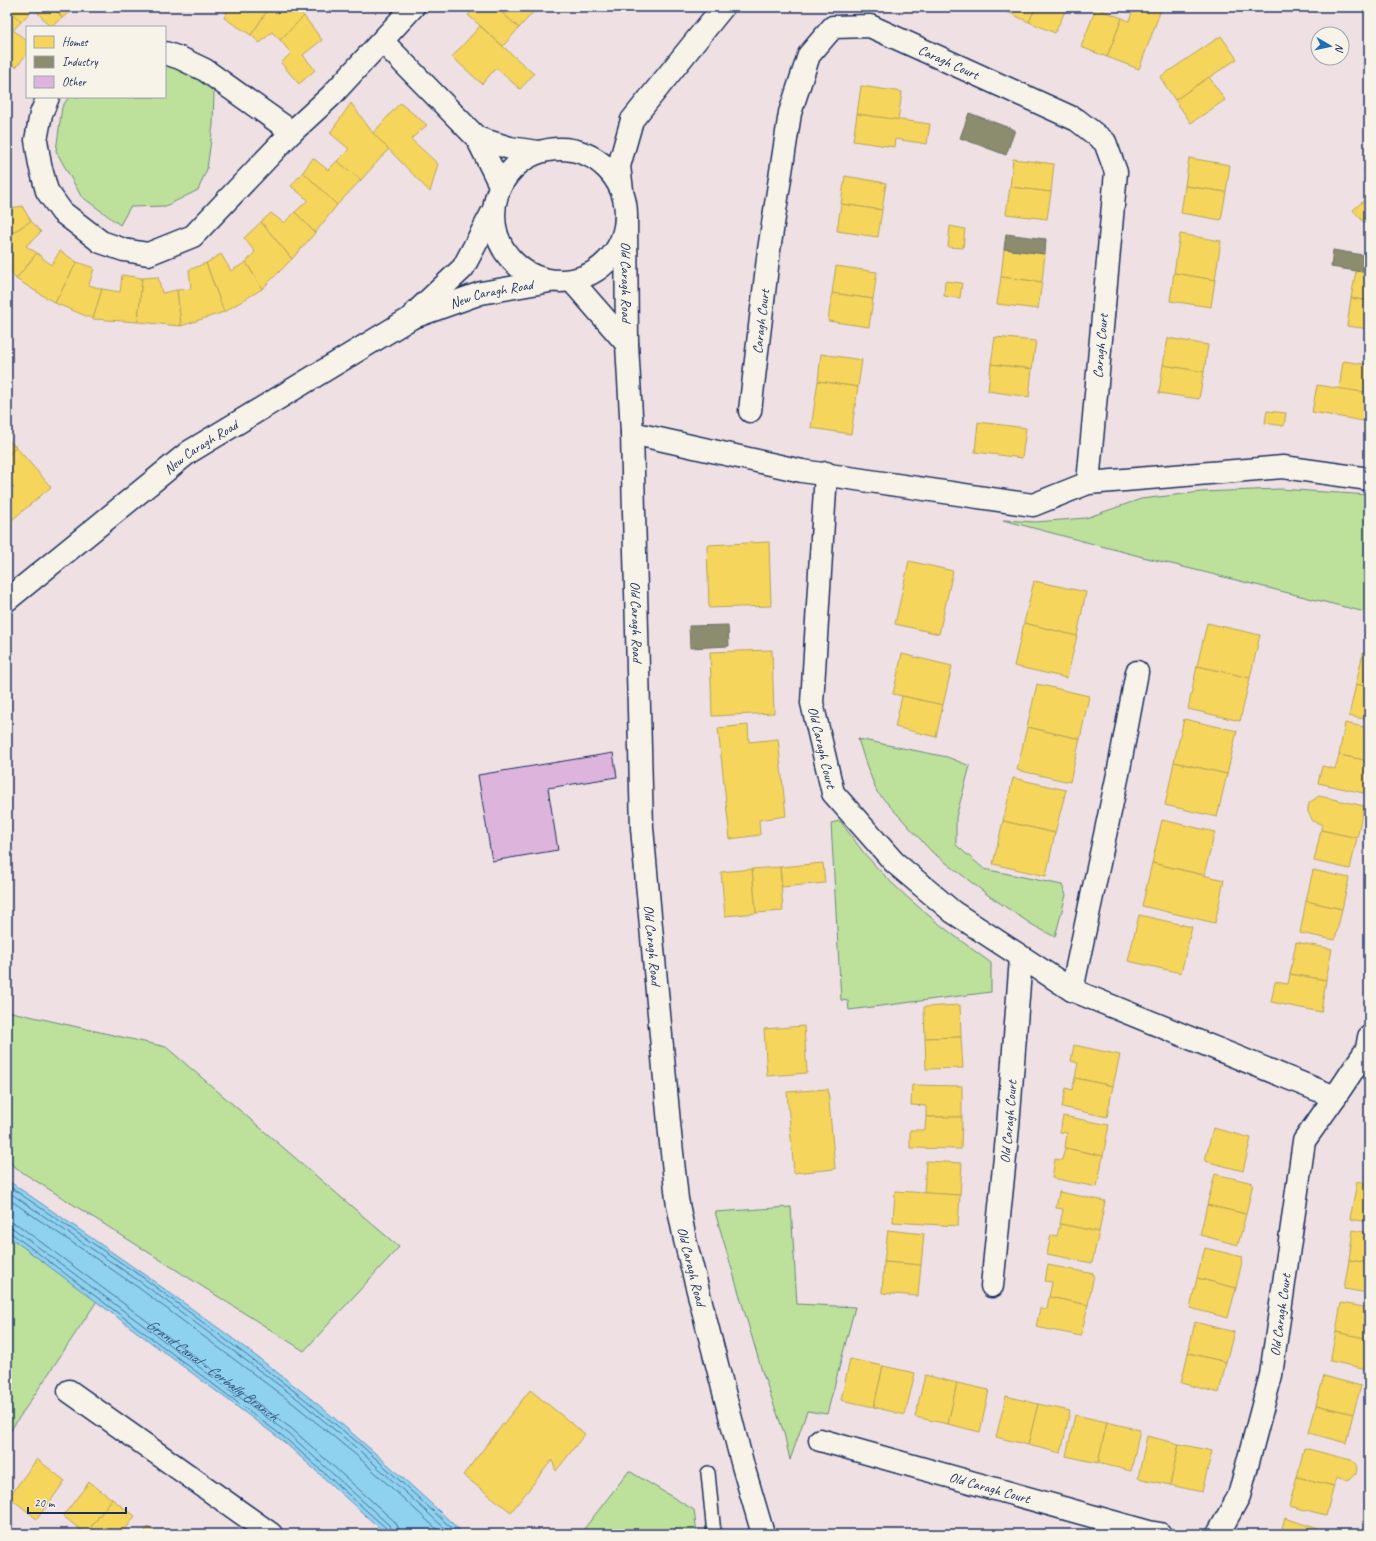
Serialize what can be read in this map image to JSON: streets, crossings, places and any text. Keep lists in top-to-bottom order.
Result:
{
  "streets": {
    "street": [
      "Caragh Court",
      "Old Caragh Road",
      "New Caragh Road",
      "Old Caragh Court"
    ]
  },
  "crossings": [
    ["Old Caragh Road", "New Caragh Road"]
  ],
  "water": ["Grand Canal - Corbally Branch"],
  "legend": ["Homes", "Industry", "Other"],
  "scale_bar": "20 m",
  "north": "right"
}
